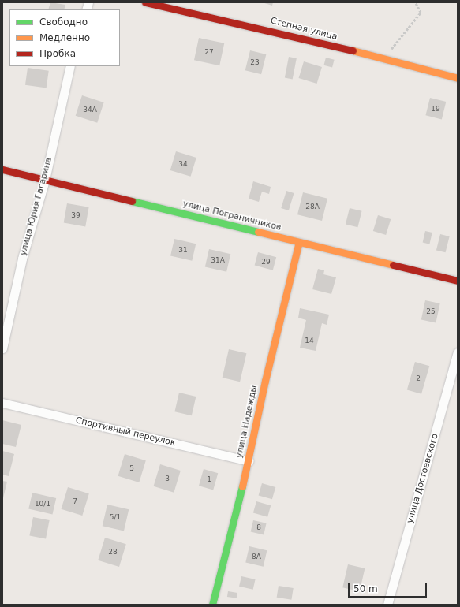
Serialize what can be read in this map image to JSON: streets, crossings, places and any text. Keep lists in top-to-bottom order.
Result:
{
  "streets": {
    "street": [
      "Степная улица",
      "улица Юрия Гагарина",
      "улица Пограничников",
      "улица Надежды",
      "Спортивный переулок",
      "улица Достоевского"
    ]
  },
  "crossings": [
    ["улица Юрия Гагарина", "улица Пограничников"],
    ["улица Пограничников", "улица Надежды"],
    ["улица Надежды", "Спортивный переулок"]
  ],
  "house_numbers": [
    "27",
    "23",
    "19",
    "34А",
    "34",
    "28А",
    "39",
    "31",
    "31А",
    "29",
    "25",
    "14",
    "2",
    "5",
    "3",
    "1",
    "7",
    "10/1",
    "5/1",
    "8",
    "28",
    "8А"
  ],
  "legend": ["Свободно", "Медленно", "Пробка"],
  "scale_bar": "50 m"
}
